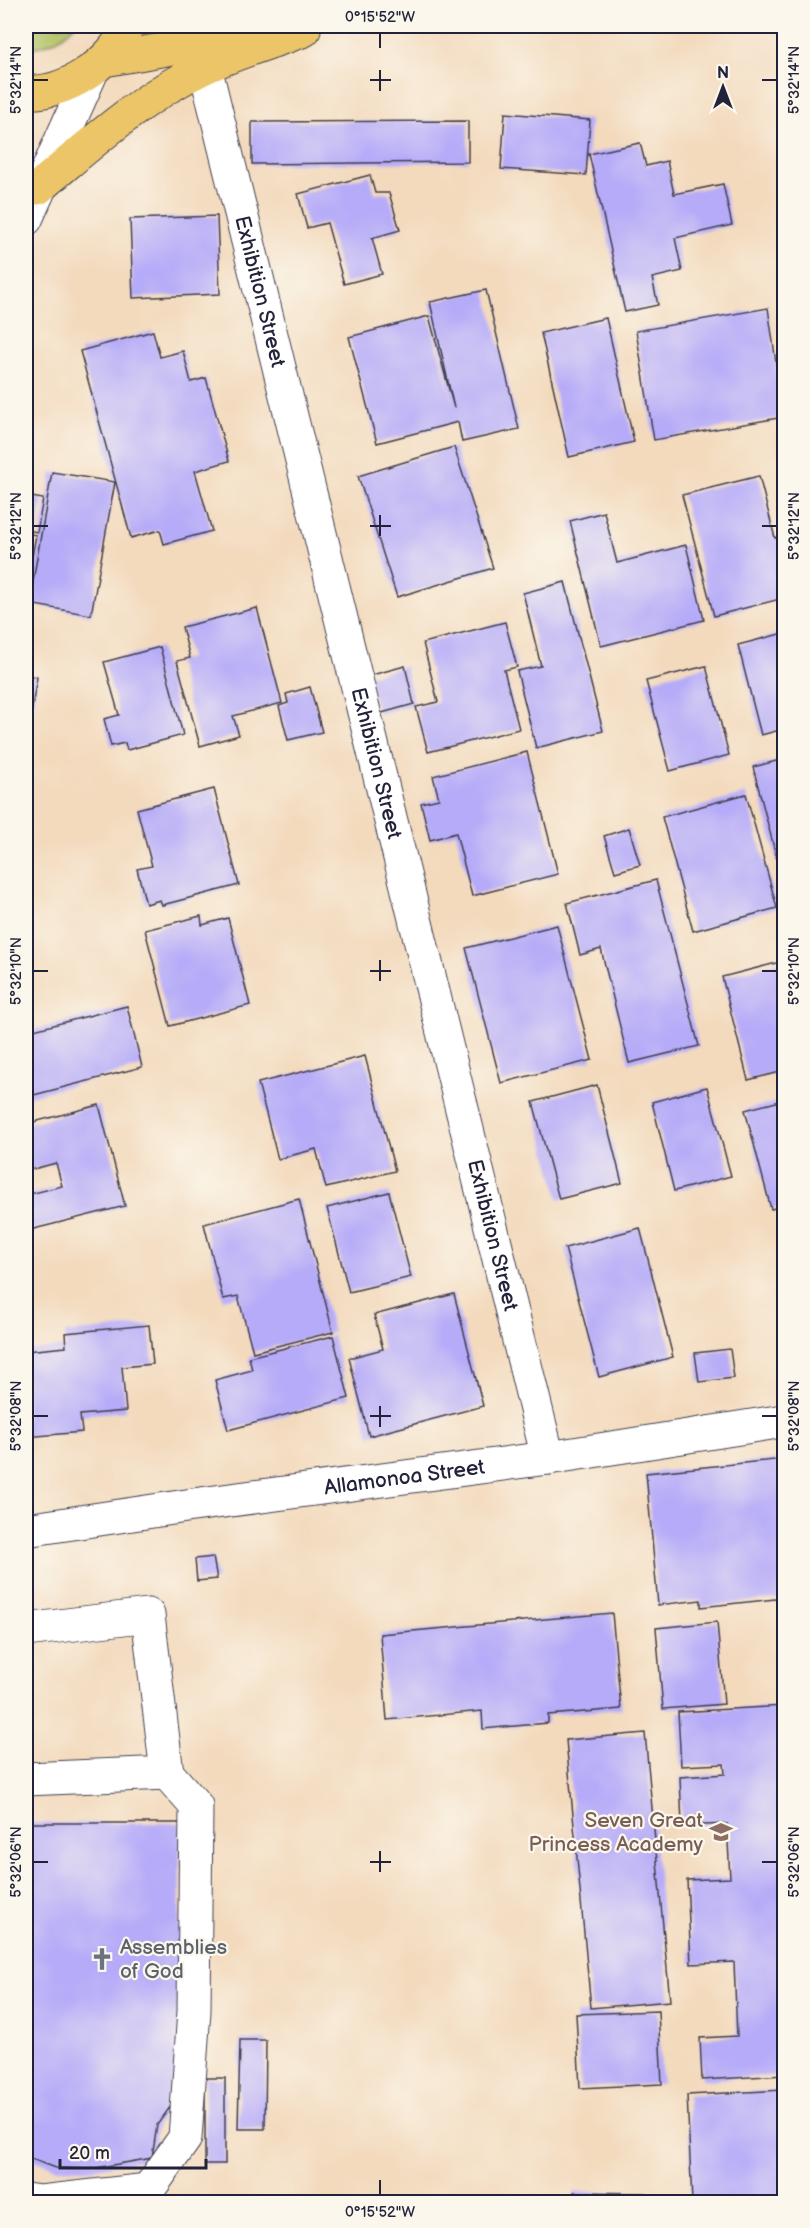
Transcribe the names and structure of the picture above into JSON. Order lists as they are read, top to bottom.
{
  "streets": {
    "street": ["Exhibition Street", "Allamonoa Street"]
  },
  "crossings": [
    ["Exhibition Street", "Allamonoa Street"]
  ],
  "places": {
    "school or university": ["Seven Great Princess Academy"],
    "church": ["Assemblies of God"]
  },
  "scale_bar": "20 m",
  "north": "top",
  "coordinates": [
    "0°15'52\"W",
    "5°32'14\"N",
    "5°32'12\"N",
    "5°32'10\"N",
    "5°32'08\"N",
    "5°32'06\"N"
  ]
}
